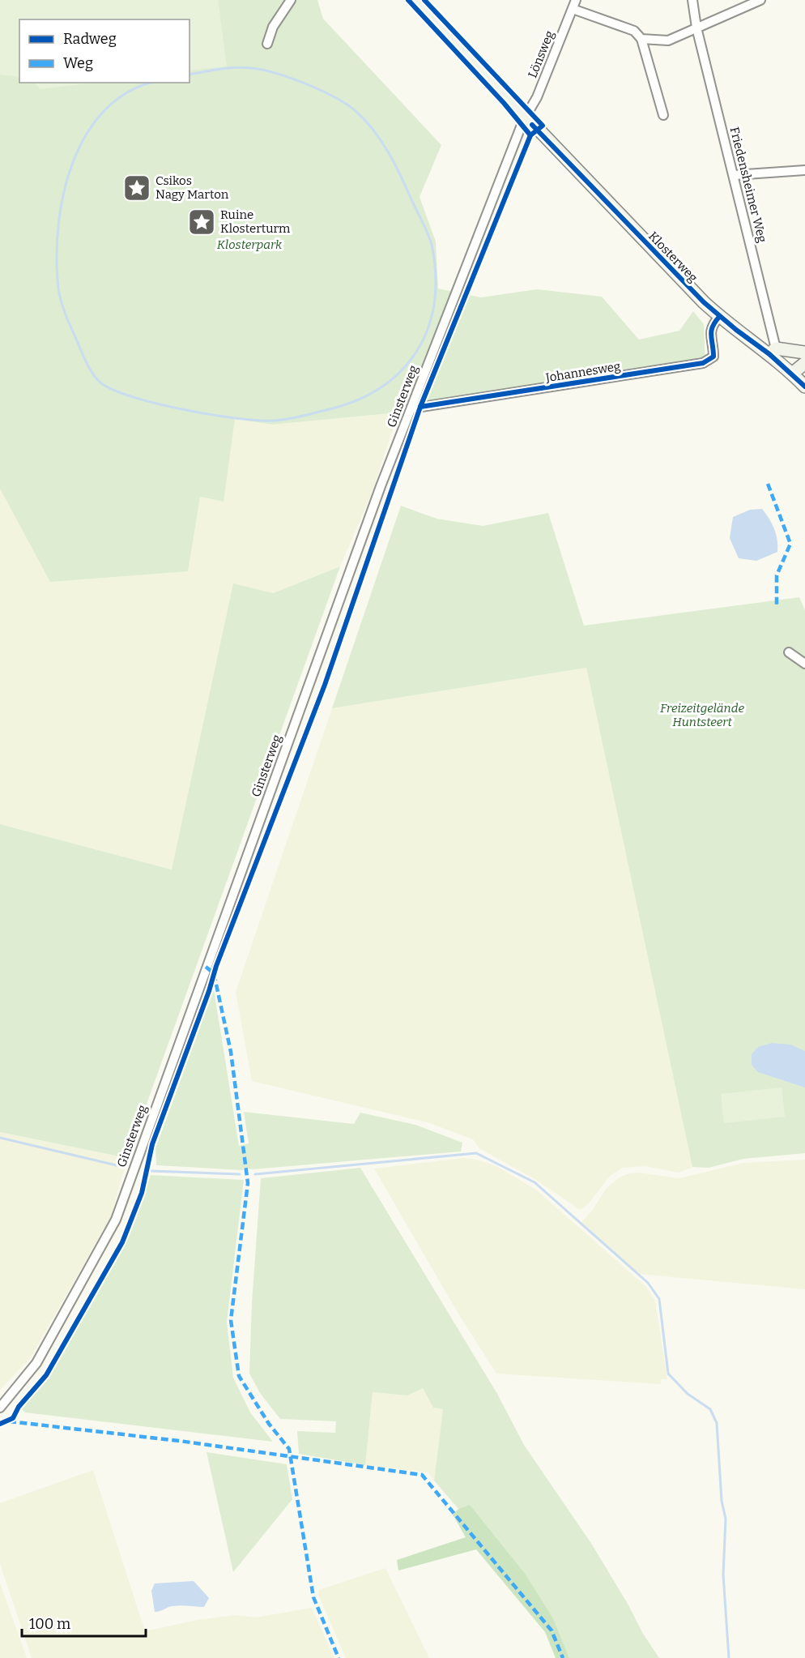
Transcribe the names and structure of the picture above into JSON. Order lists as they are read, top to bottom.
{
  "streets": {
    "street": [
      "Lönsweg",
      "Friedensheimer Weg",
      "Klosterweg",
      "Johannesweg",
      "Ginsterweg"
    ]
  },
  "crossings": [
    ["Lönsweg", "Klosterweg"],
    ["Lönsweg", "Ginsterweg"],
    ["Friedensheimer Weg", "Klosterweg"],
    ["Klosterweg", "Johannesweg"],
    ["Klosterweg", "Ginsterweg"],
    ["Johannesweg", "Ginsterweg"]
  ],
  "parks": ["Klosterpark", "Freizeitgelände Huntsteert"],
  "places": {
    "place": ["Csikos Nagy Marton", "Ruine Klosterturm"]
  },
  "legend": ["Radweg", "Weg"],
  "scale_bar": "100 m"
}
